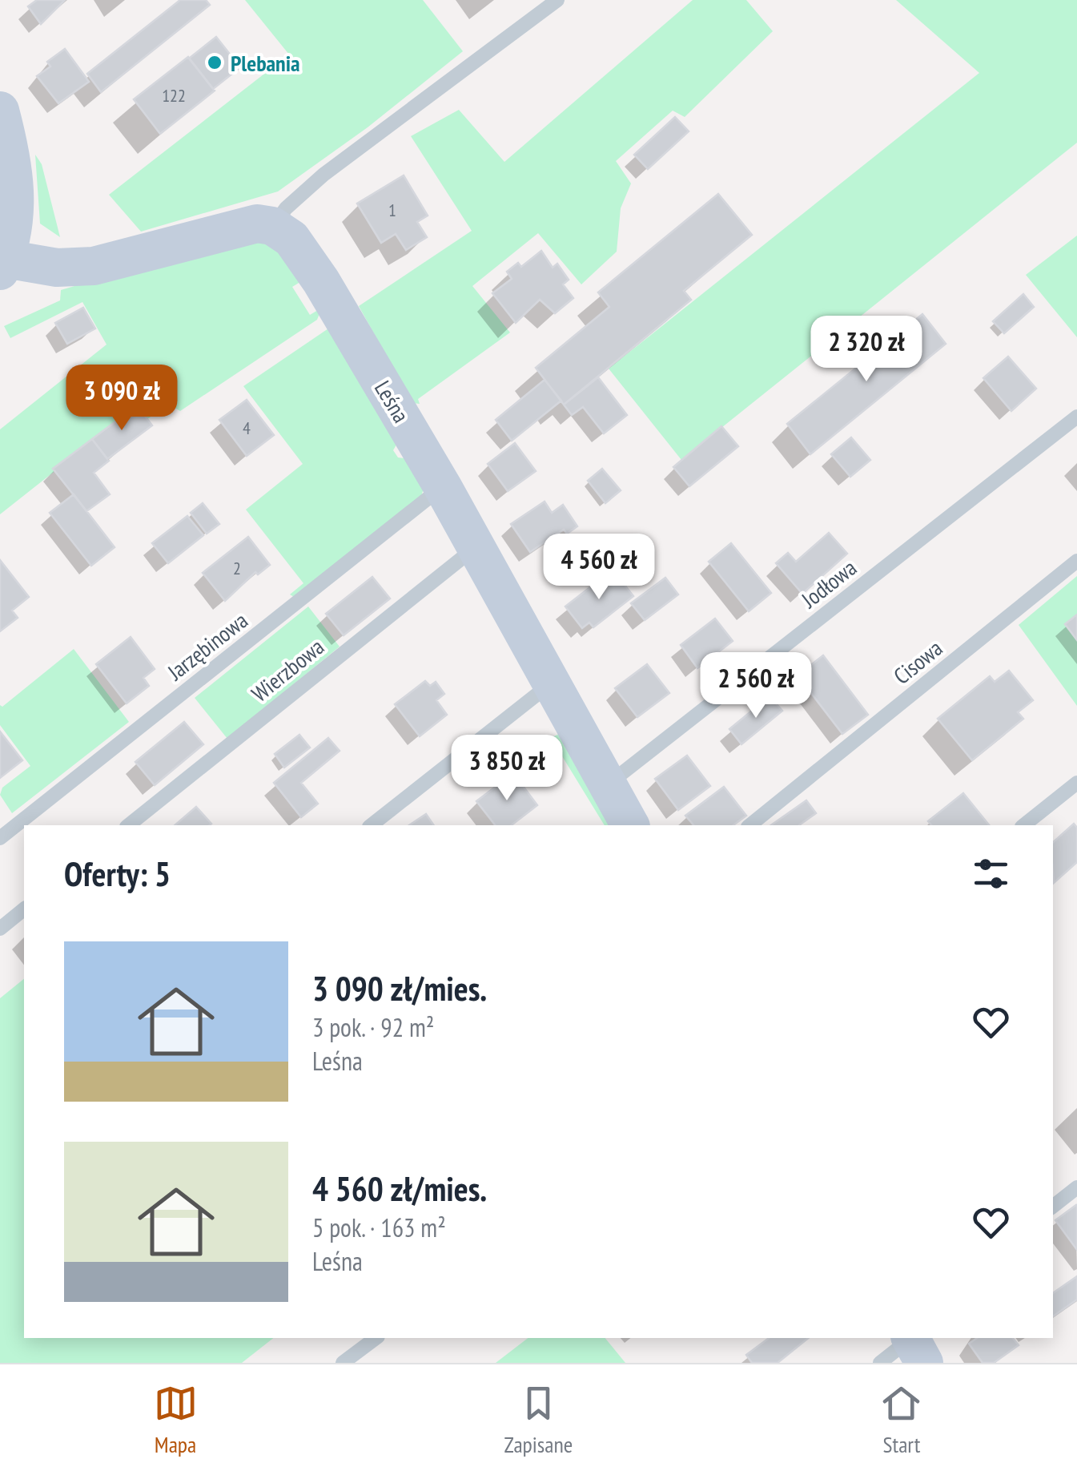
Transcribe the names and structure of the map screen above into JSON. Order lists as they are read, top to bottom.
{
  "streets": {
    "street": ["Leśna"],
    "lane": [
      "Jodłowa",
      "Jarzębinowa",
      "Cisowa",
      "Wierzbowa"
    ]
  },
  "crossings": [
    ["Leśna", "Jodłowa"],
    ["Leśna", "Jarzębinowa"],
    ["Leśna", "Wierzbowa"]
  ],
  "places": ["Plebania"],
  "house_numbers": [
    "122",
    "1",
    "4",
    "2"
  ],
  "page": {
    "price": [
      "2 320 zł",
      "3 090 zł",
      "4 560 zł",
      "2 560 zł",
      "3 850 zł"
    ],
    "heading": "Oferty: 5",
    "list": [
      {
        "name": "3 090 zł/mies.",
        "note": "3 pok. · 92 m² · Leśna"
      },
      {
        "name": "4 560 zł/mies.",
        "note": "5 pok. · 163 m² · Leśna"
      }
    ],
    "tabs": ["Mapa", "Zapisane", "Start"]
  }
}
